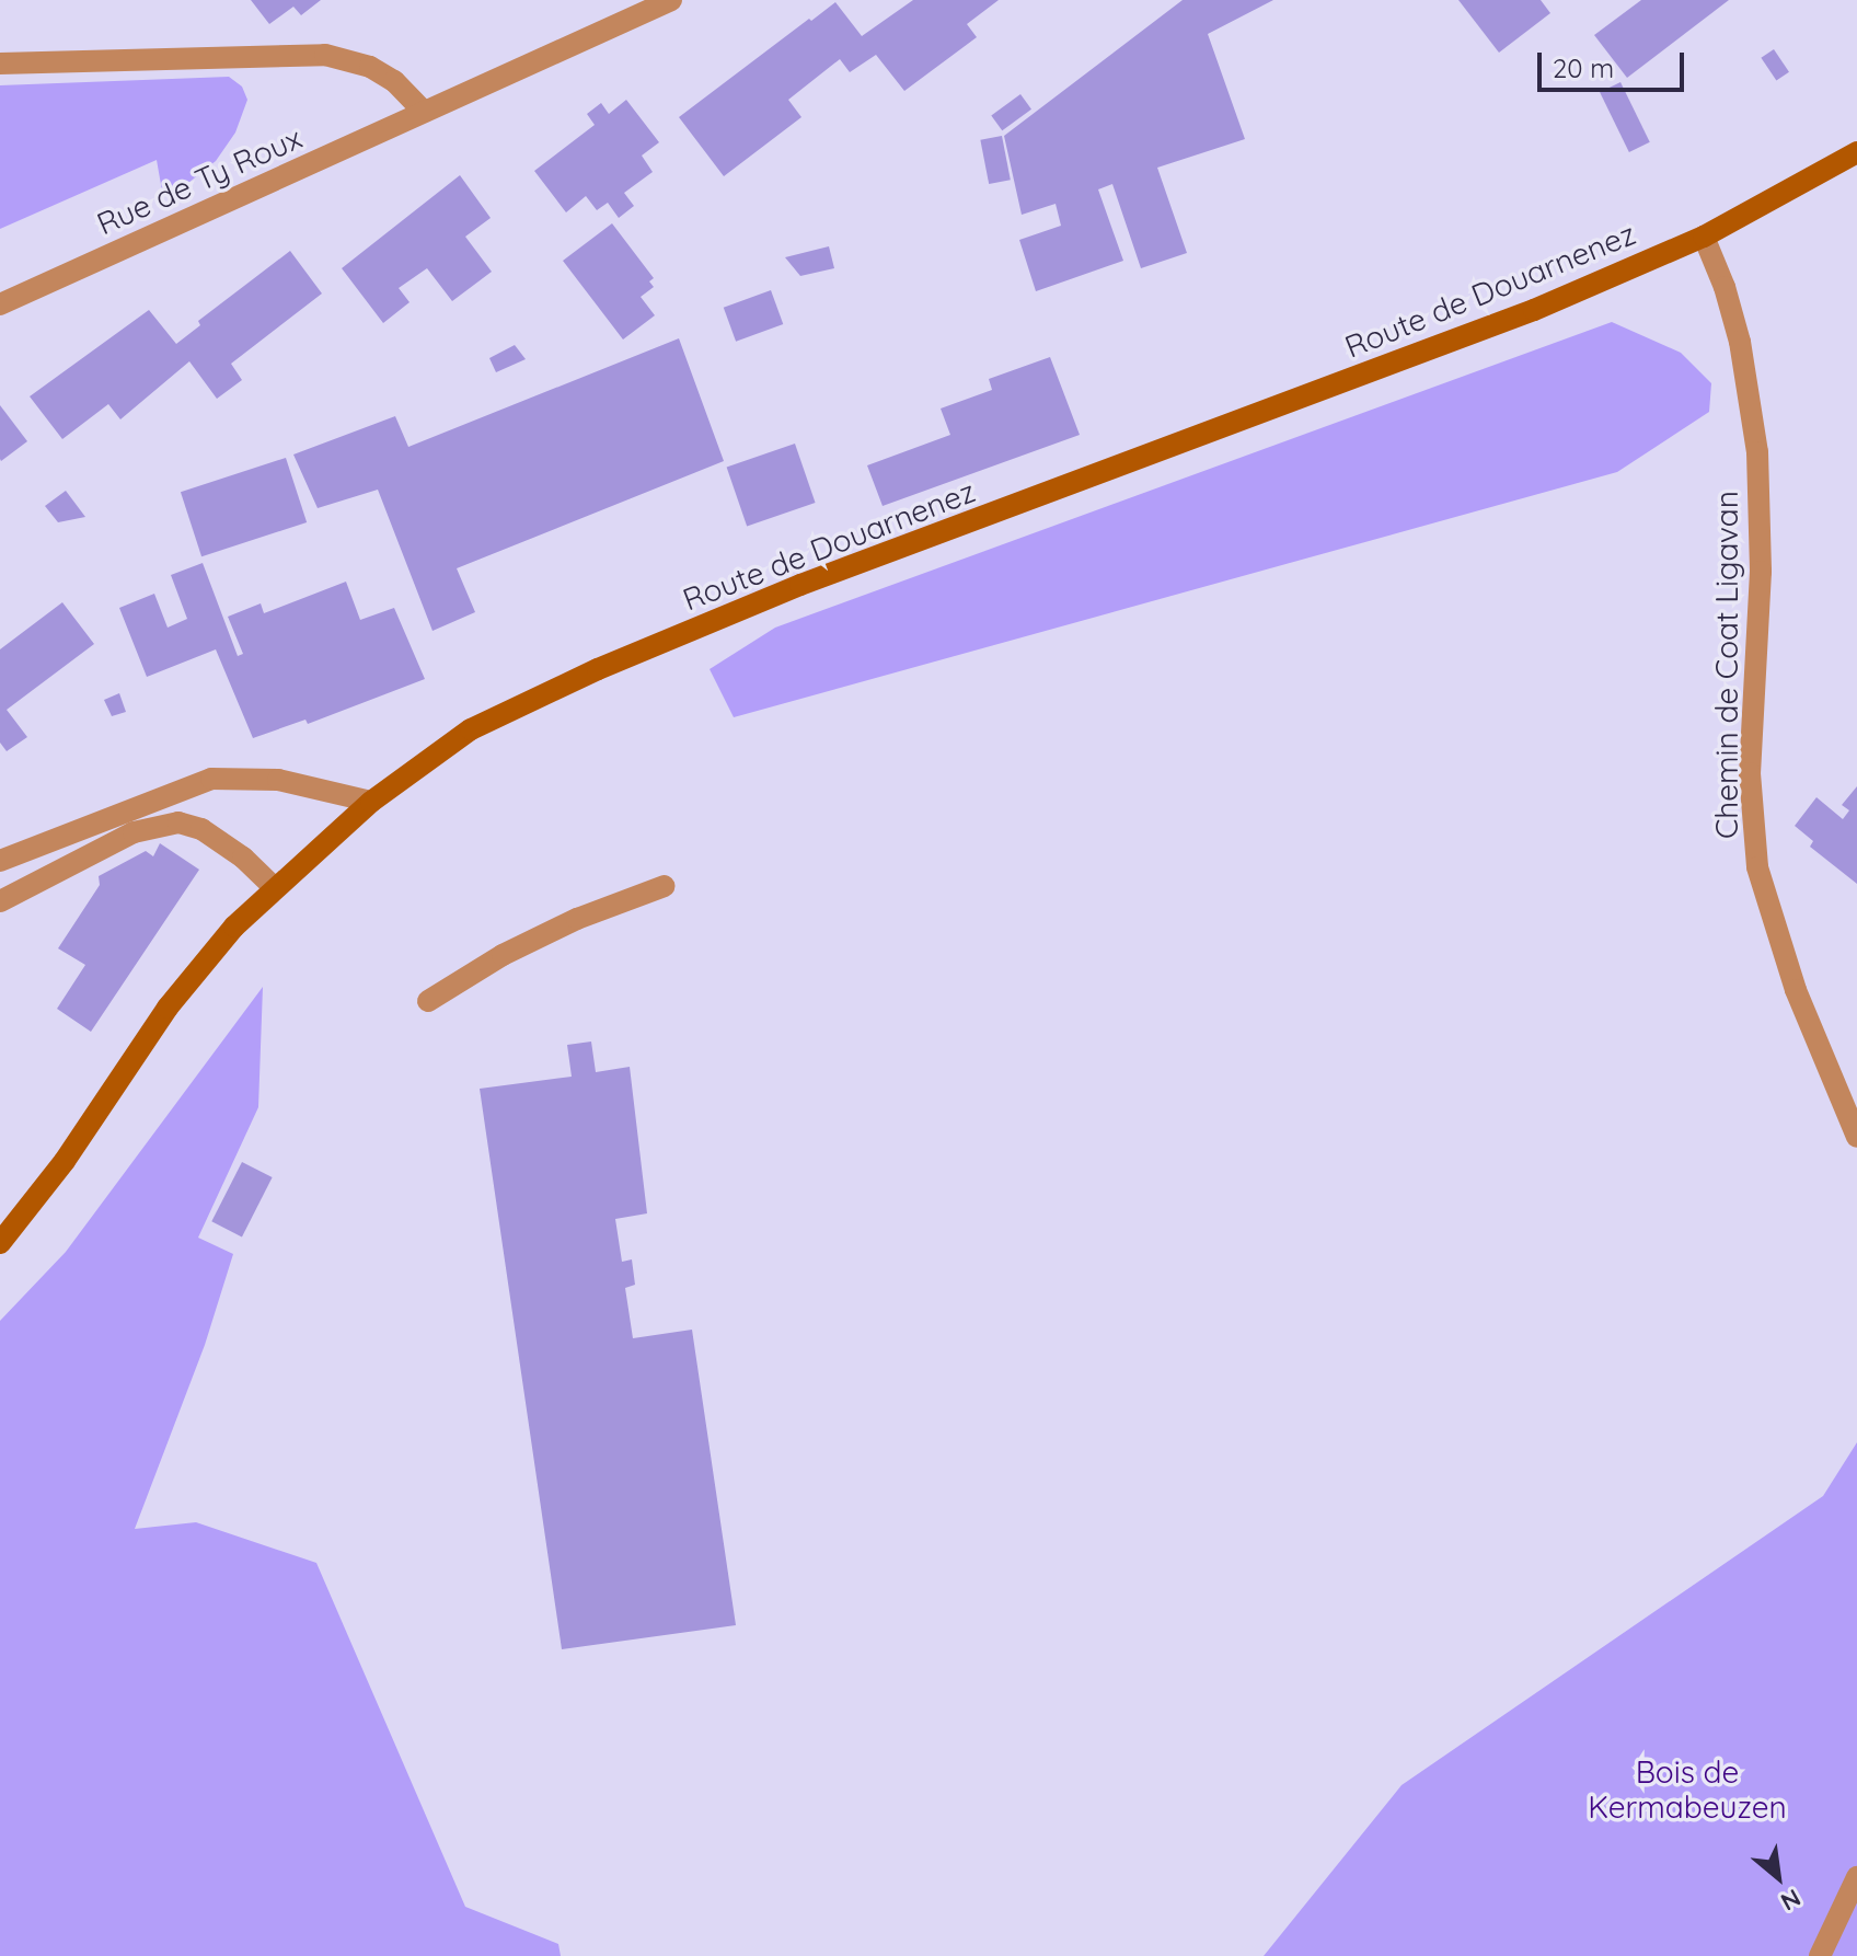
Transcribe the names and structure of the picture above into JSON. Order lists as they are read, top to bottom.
{
  "streets": {
    "main road": ["Route de Douarnenez"],
    "street": ["Rue de Ty Roux", "Chemin de Coat Ligavan"]
  },
  "crossings": [
    ["Route de Douarnenez", "Chemin de Coat Ligavan"]
  ],
  "parks": ["Bois de Kermabeuzen"],
  "scale_bar": "20 m",
  "north": "bottom right"
}
